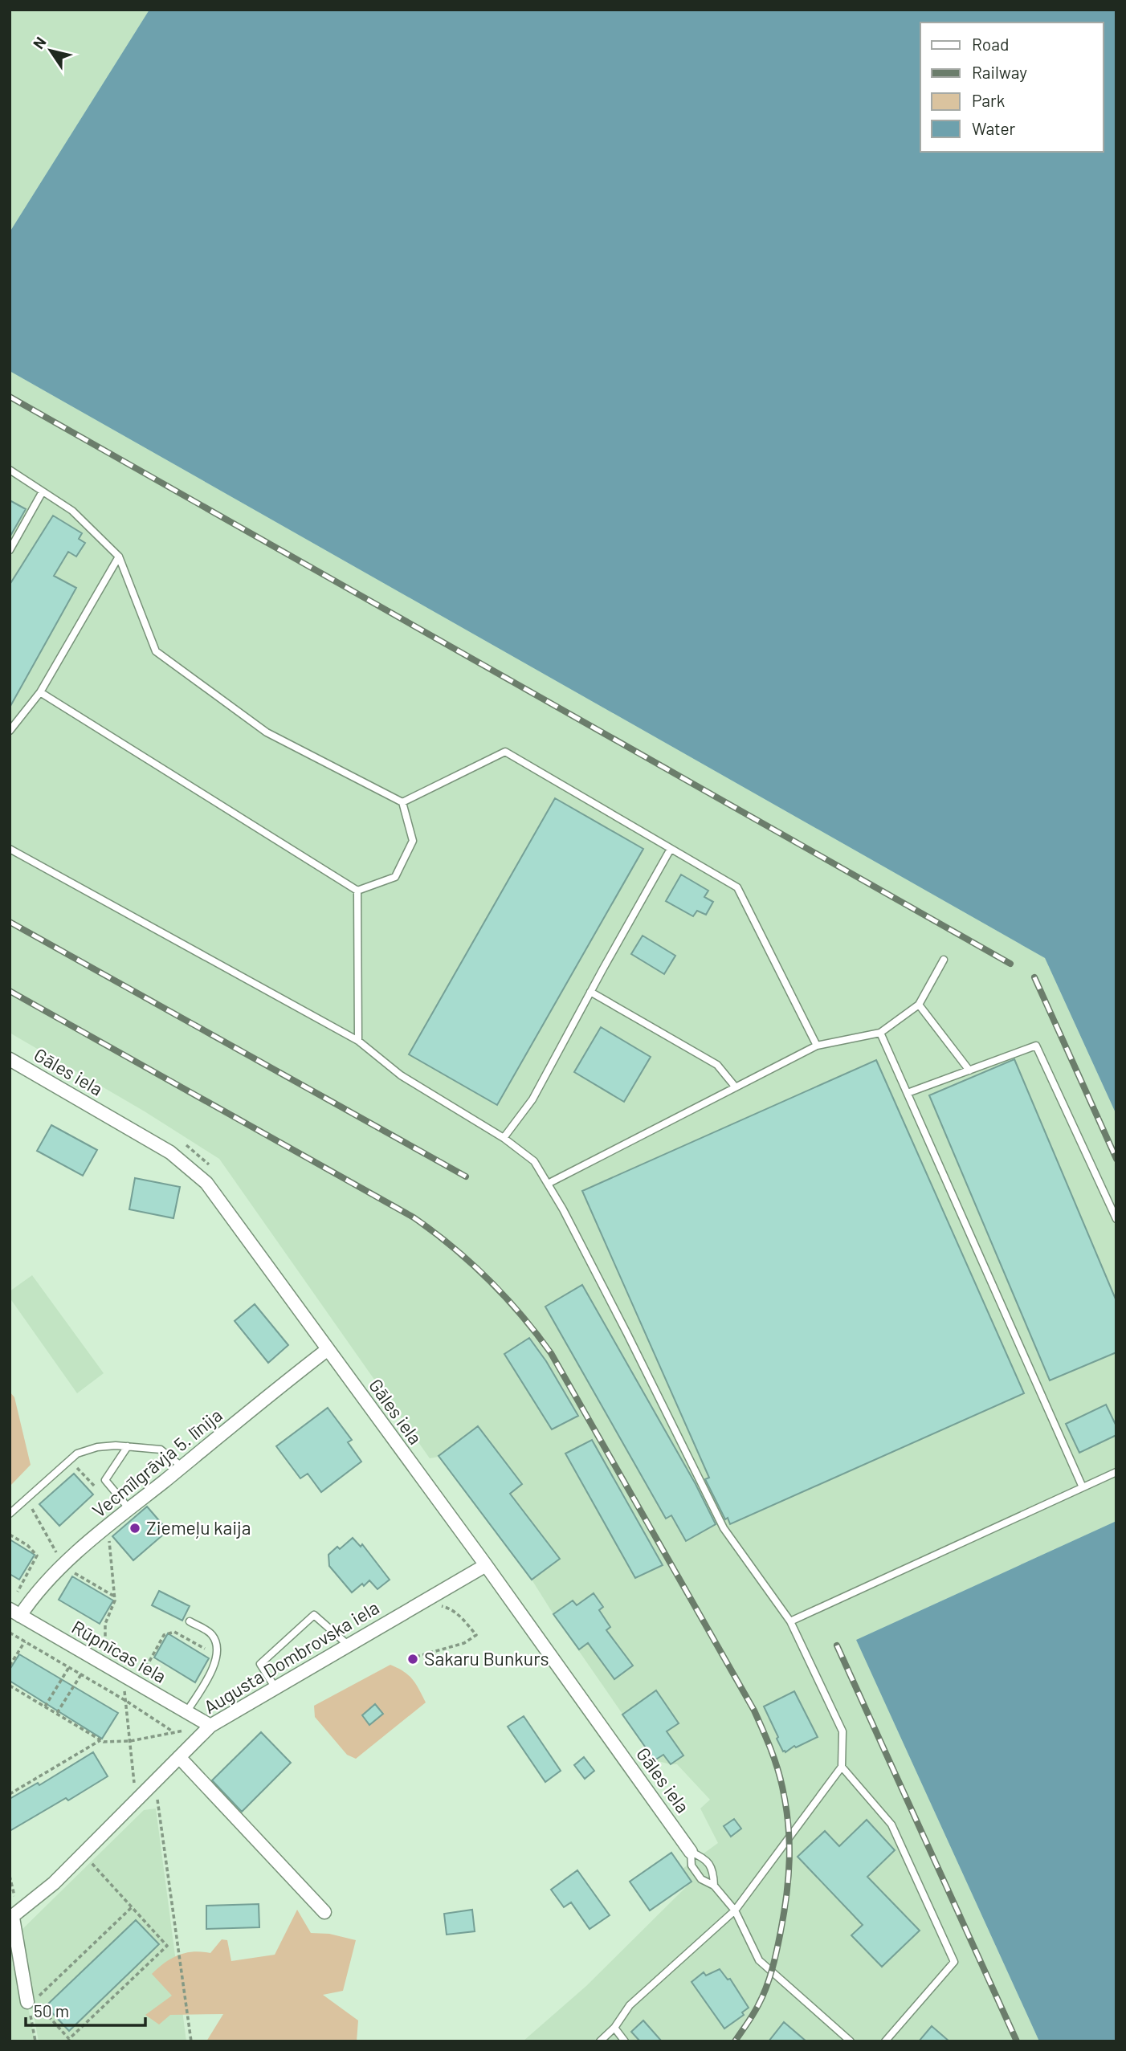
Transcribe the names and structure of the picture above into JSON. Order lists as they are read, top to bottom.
{
  "streets": {
    "street": [
      "Gāles iela",
      "Vecmīlgrāvja 5. līnija",
      "Rūpnīcas iela",
      "Augusta Dombrovska iela"
    ]
  },
  "crossings": [
    ["Gāles iela", "Vecmīlgrāvja 5. līnija"],
    ["Gāles iela", "Augusta Dombrovska iela"],
    ["Vecmīlgrāvja 5. līnija", "Rūpnīcas iela"],
    ["Rūpnīcas iela", "Augusta Dombrovska iela"]
  ],
  "places": ["Ziemeļu kaija", "Sakaru Bunkurs"],
  "legend": [
    "Road",
    "Railway",
    "Park",
    "Water"
  ],
  "scale_bar": "50 m",
  "north": "top left"
}
